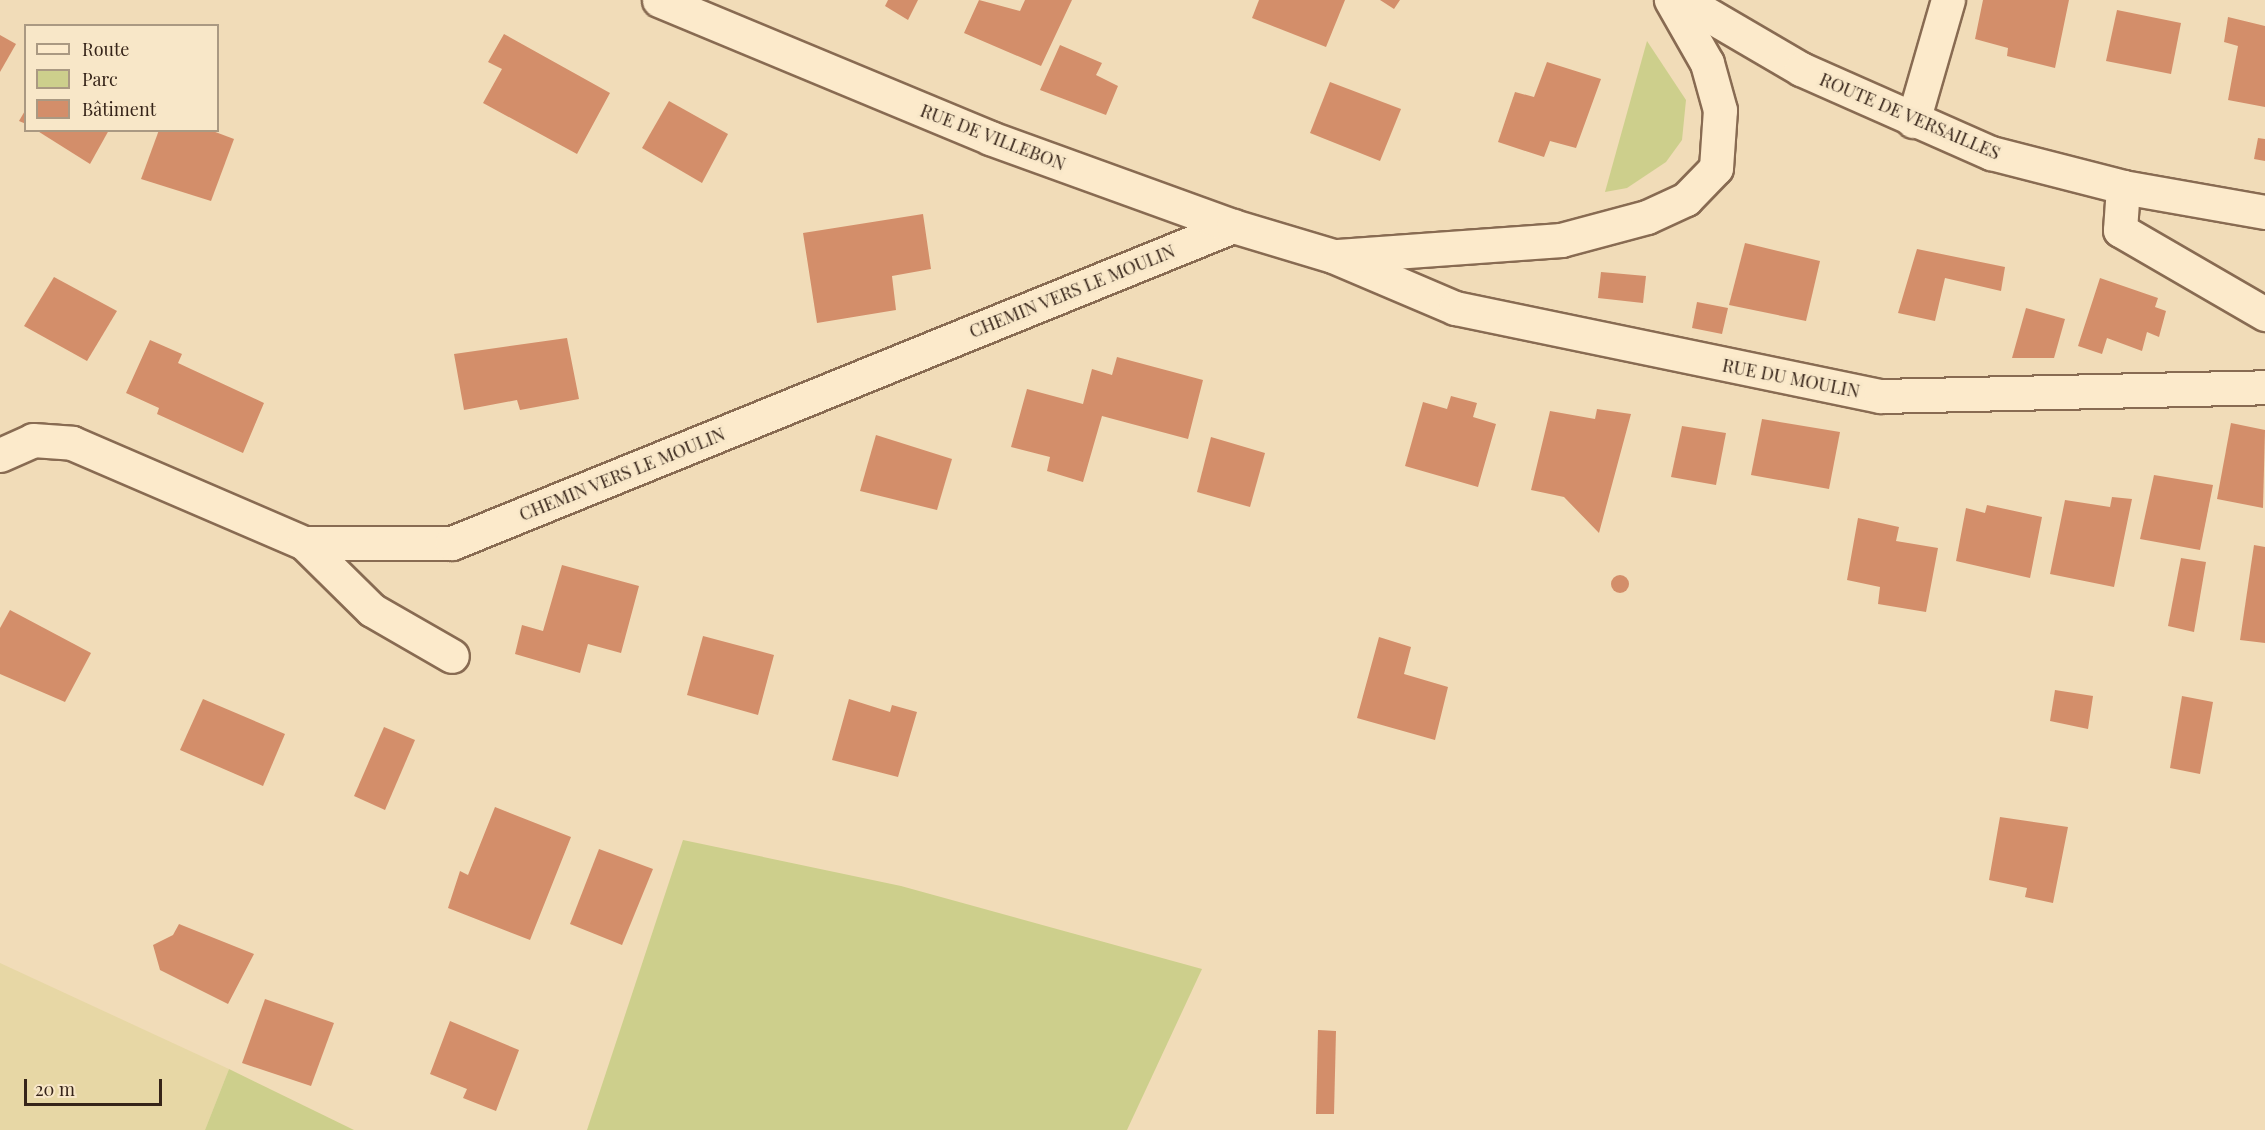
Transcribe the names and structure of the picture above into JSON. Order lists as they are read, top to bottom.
{
  "streets": {
    "main road": [
      "ROUTE DE VERSAILLES",
      "RUE DE VILLEBON",
      "CHEMIN VERS LE MOULIN",
      "RUE DU MOULIN"
    ]
  },
  "crossings": [
    ["RUE DE VILLEBON", "CHEMIN VERS LE MOULIN"],
    ["RUE DE VILLEBON", "RUE DU MOULIN"]
  ],
  "legend": ["Route", "Parc", "Bâtiment"],
  "scale_bar": "20 m"
}
